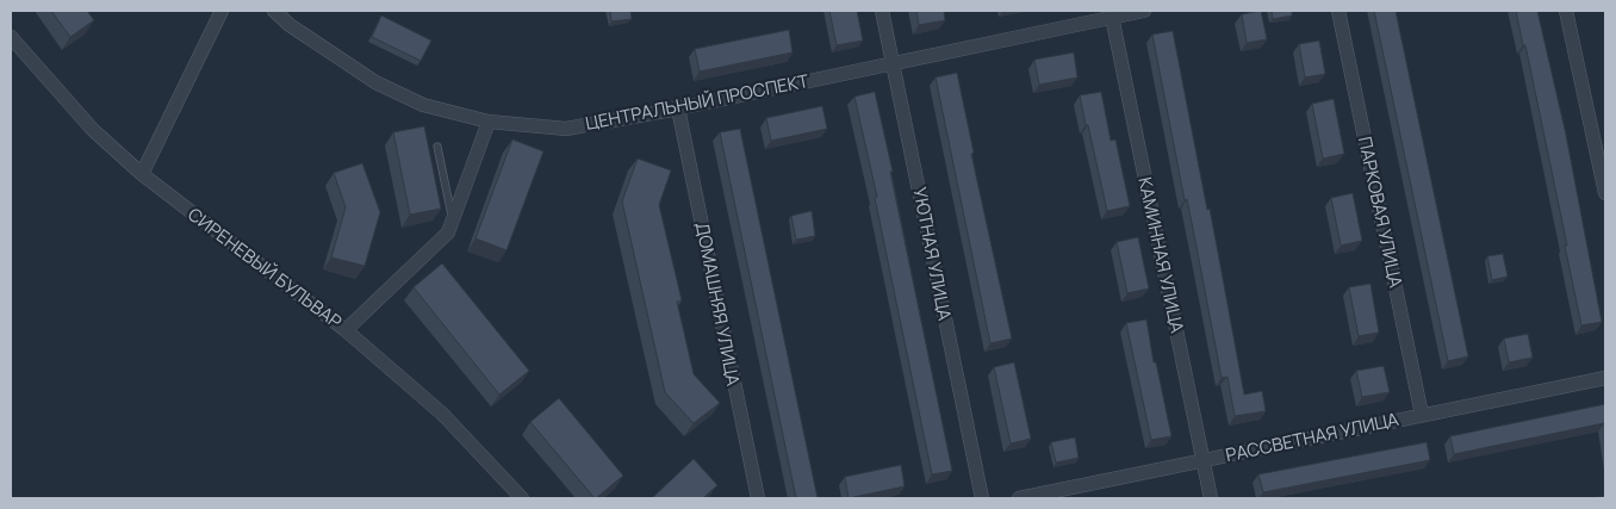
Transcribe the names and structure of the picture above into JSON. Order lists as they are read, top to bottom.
{
  "streets": {
    "street": [
      "ЦЕНТРАЛЬНЫЙ ПРОСПЕКТ",
      "ПАРКОВАЯ УЛИЦА",
      "УЮТНАЯ УЛИЦА",
      "КАМИННАЯ УЛИЦА",
      "СИРЕНЕВЫЙ БУЛЬВАР",
      "ДОМАШНЯЯ УЛИЦА",
      "РАССВЕТНАЯ УЛИЦА"
    ]
  },
  "crossings": [
    ["ЦЕНТРАЛЬНЫЙ ПРОСПЕКТ", "УЮТНАЯ УЛИЦА"],
    ["ЦЕНТРАЛЬНЫЙ ПРОСПЕКТ", "КАМИННАЯ УЛИЦА"],
    ["ЦЕНТРАЛЬНЫЙ ПРОСПЕКТ", "ДОМАШНЯЯ УЛИЦА"],
    ["ПАРКОВАЯ УЛИЦА", "РАССВЕТНАЯ УЛИЦА"],
    ["КАМИННАЯ УЛИЦА", "РАССВЕТНАЯ УЛИЦА"]
  ]
}
